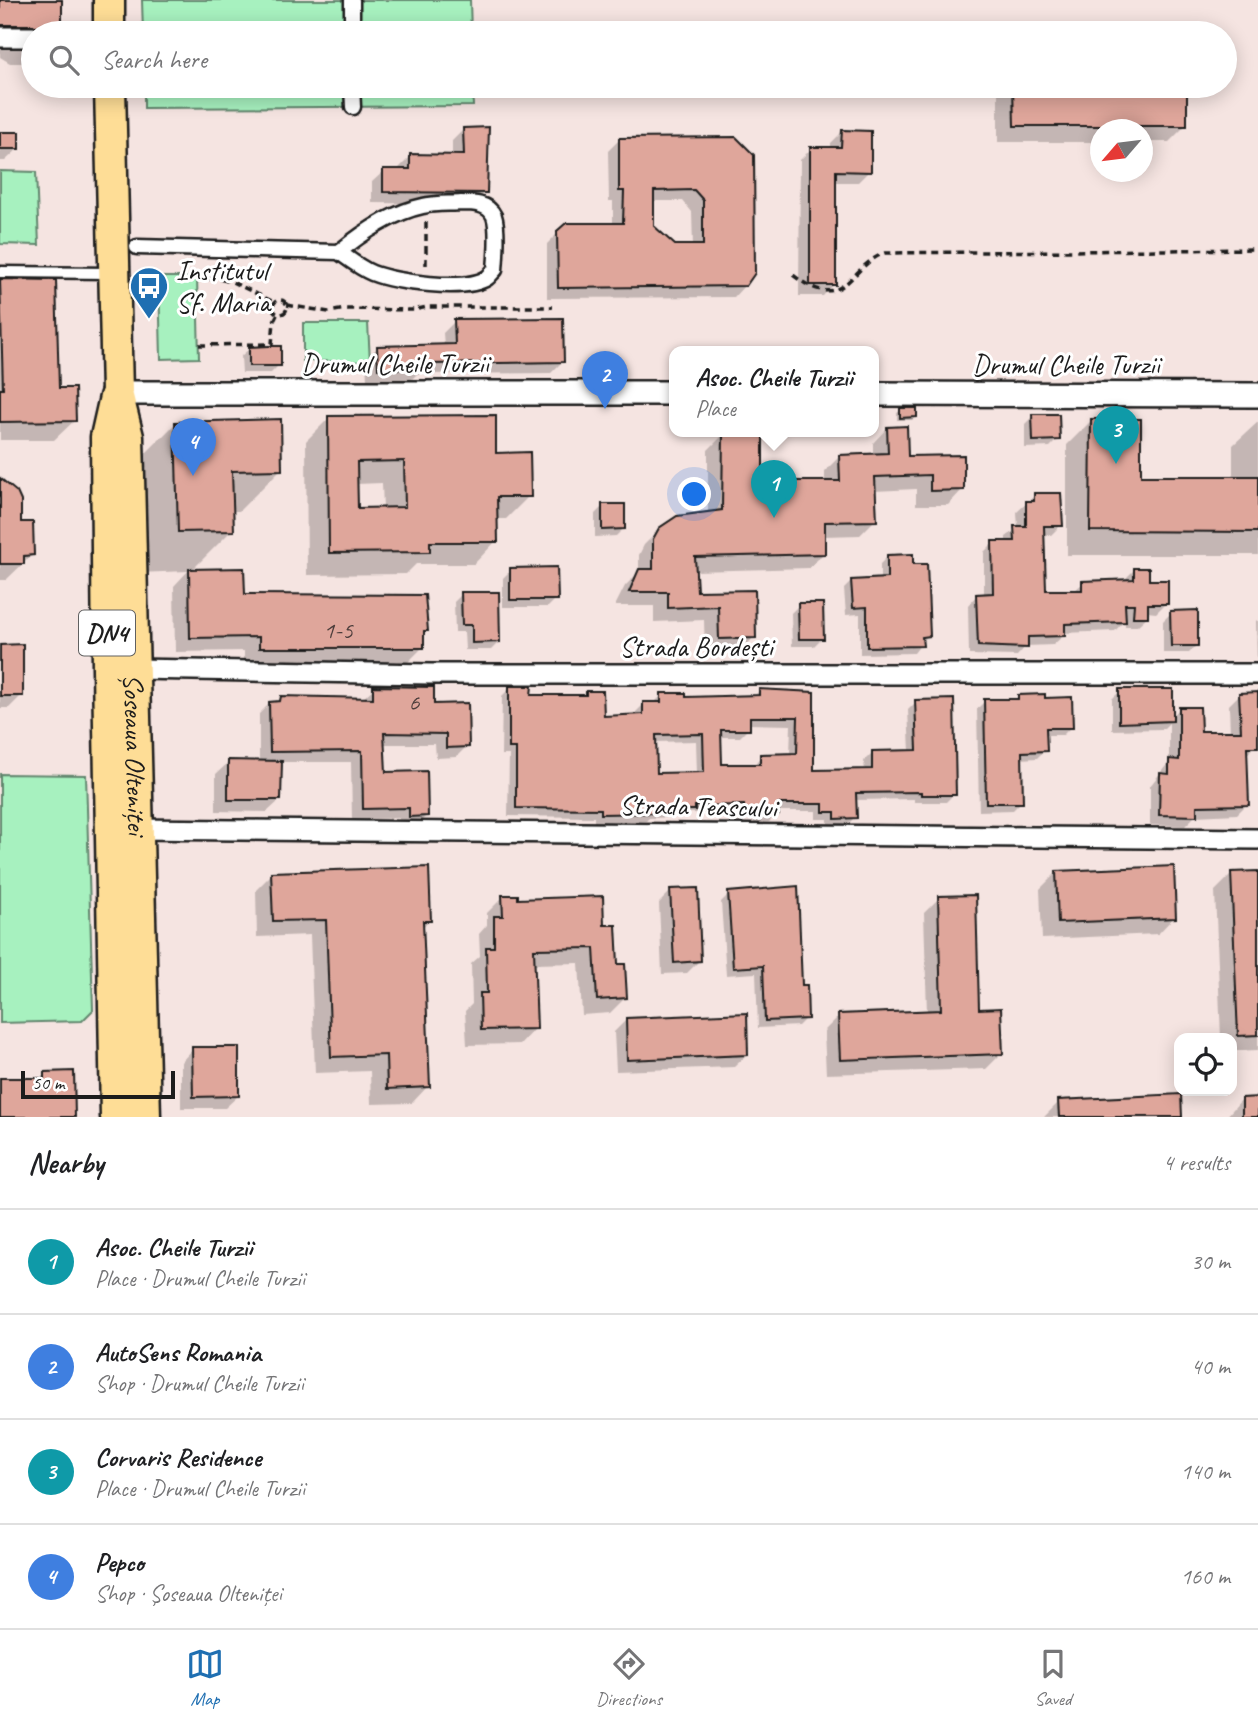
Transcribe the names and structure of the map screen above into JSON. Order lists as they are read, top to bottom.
{
  "streets": {
    "main road": ["DN4", "Șoseaua Olteniței"],
    "street": ["Drumul Cheile Turzii", "Strada Bordești", "Strada Teascului"]
  },
  "crossings": [
    ["Drumul Cheile Turzii", "Șoseaua Olteniței"],
    ["Strada Bordești", "Șoseaua Olteniței"],
    ["Șoseaua Olteniței", "Strada Teascului"]
  ],
  "places": {
    "bus stop": ["Institutul Sf. Maria"]
  },
  "house_numbers": ["1-5", "6"],
  "scale_bar": "50 m",
  "north": "bottom left",
  "page": {
    "search": "Search here",
    "popup": ["Asoc. Cheile Turzii", "Place"],
    "pins": [
      "2",
      "3",
      "4",
      "1"
    ],
    "scale": "50 m",
    "heading": ["Nearby", "4 results"],
    "list": [
      {
        "mark": "1",
        "name": "Asoc. Cheile Turzii",
        "note": "Place · Drumul Cheile Turzii",
        "value": "30 m"
      },
      {
        "mark": "2",
        "name": "AutoSens Romania",
        "note": "Shop · Drumul Cheile Turzii",
        "value": "40 m"
      },
      {
        "mark": "3",
        "name": "Corvaris Residence",
        "note": "Place · Drumul Cheile Turzii",
        "value": "140 m"
      },
      {
        "mark": "4",
        "name": "Pepco",
        "note": "Shop · Șoseaua Olteniței",
        "value": "160 m"
      }
    ],
    "nav": ["Map", "Directions", "Saved"]
  }
}
